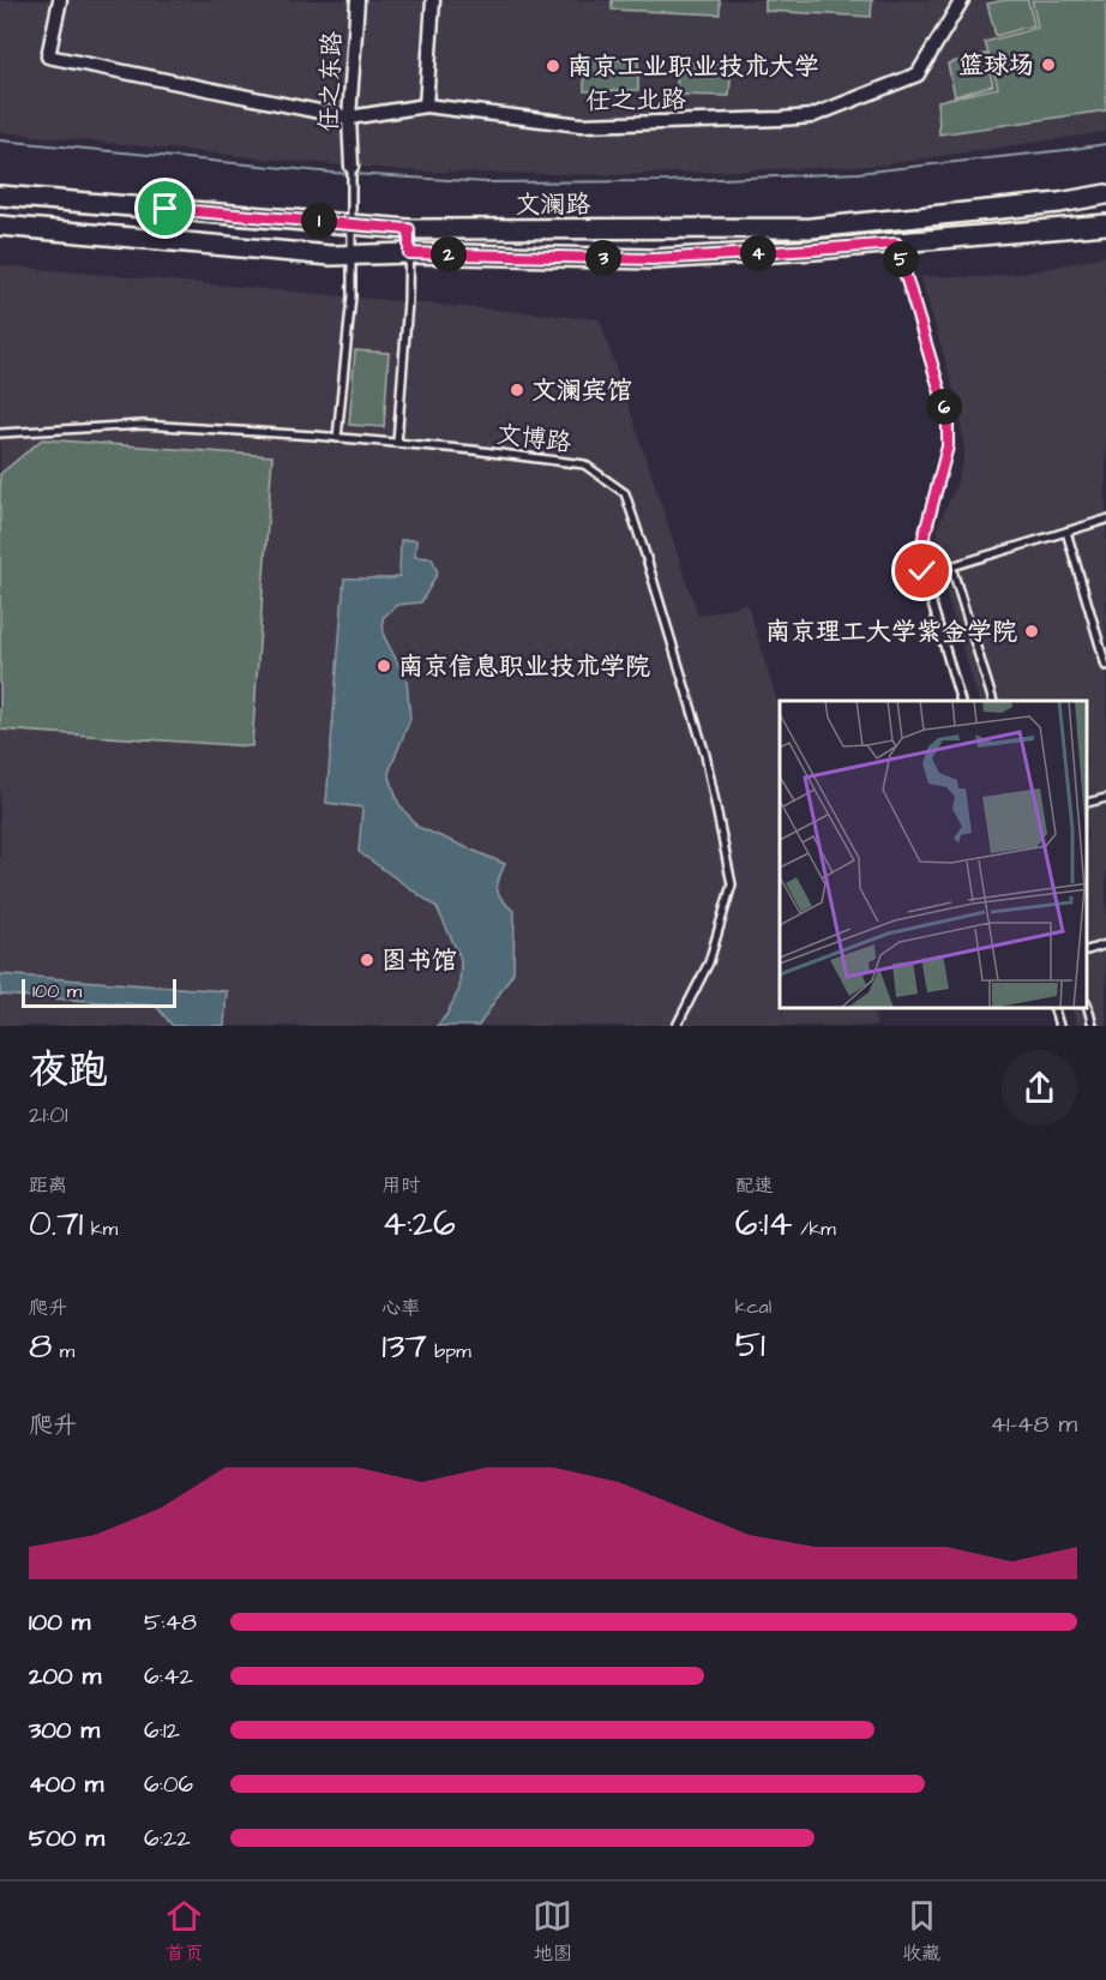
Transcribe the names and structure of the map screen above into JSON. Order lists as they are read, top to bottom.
{
  "streets": {
    "main road": ["文澜路"],
    "street": ["任之东路", "任之北路"],
    "lane": ["文博路"]
  },
  "crossings": [
    ["任之东路", "任之北路"]
  ],
  "places": [
    "篮球场",
    "南京工业职业技术大学",
    "文澜宾馆",
    "南京理工大学紫金学院",
    "南京信息职业技术学院",
    "图书馆"
  ],
  "scale_bar": "100 m",
  "page": {
    "pins": [
      "1",
      "4",
      "2",
      "3",
      "5",
      "6"
    ],
    "scale": "100 m",
    "heading": ["夜跑", "21:01"],
    "stats": [
      ["距离", "0.71 km"],
      ["用时", "4:26"],
      ["配速", "6:14 /km"],
      ["爬升", "8 m"],
      ["心率", "137 bpm"],
      ["kcal", "51"]
    ],
    "chart": ["爬升", "41–48 m"],
    "list": [
      {
        "name": "100 m",
        "note": "5:48"
      },
      {
        "name": "200 m",
        "note": "6:42"
      },
      {
        "name": "300 m",
        "note": "6:12"
      },
      {
        "name": "400 m",
        "note": "6:06"
      },
      {
        "name": "500 m",
        "note": "6:22"
      }
    ],
    "tabs": ["首页", "地图", "收藏"]
  }
}
